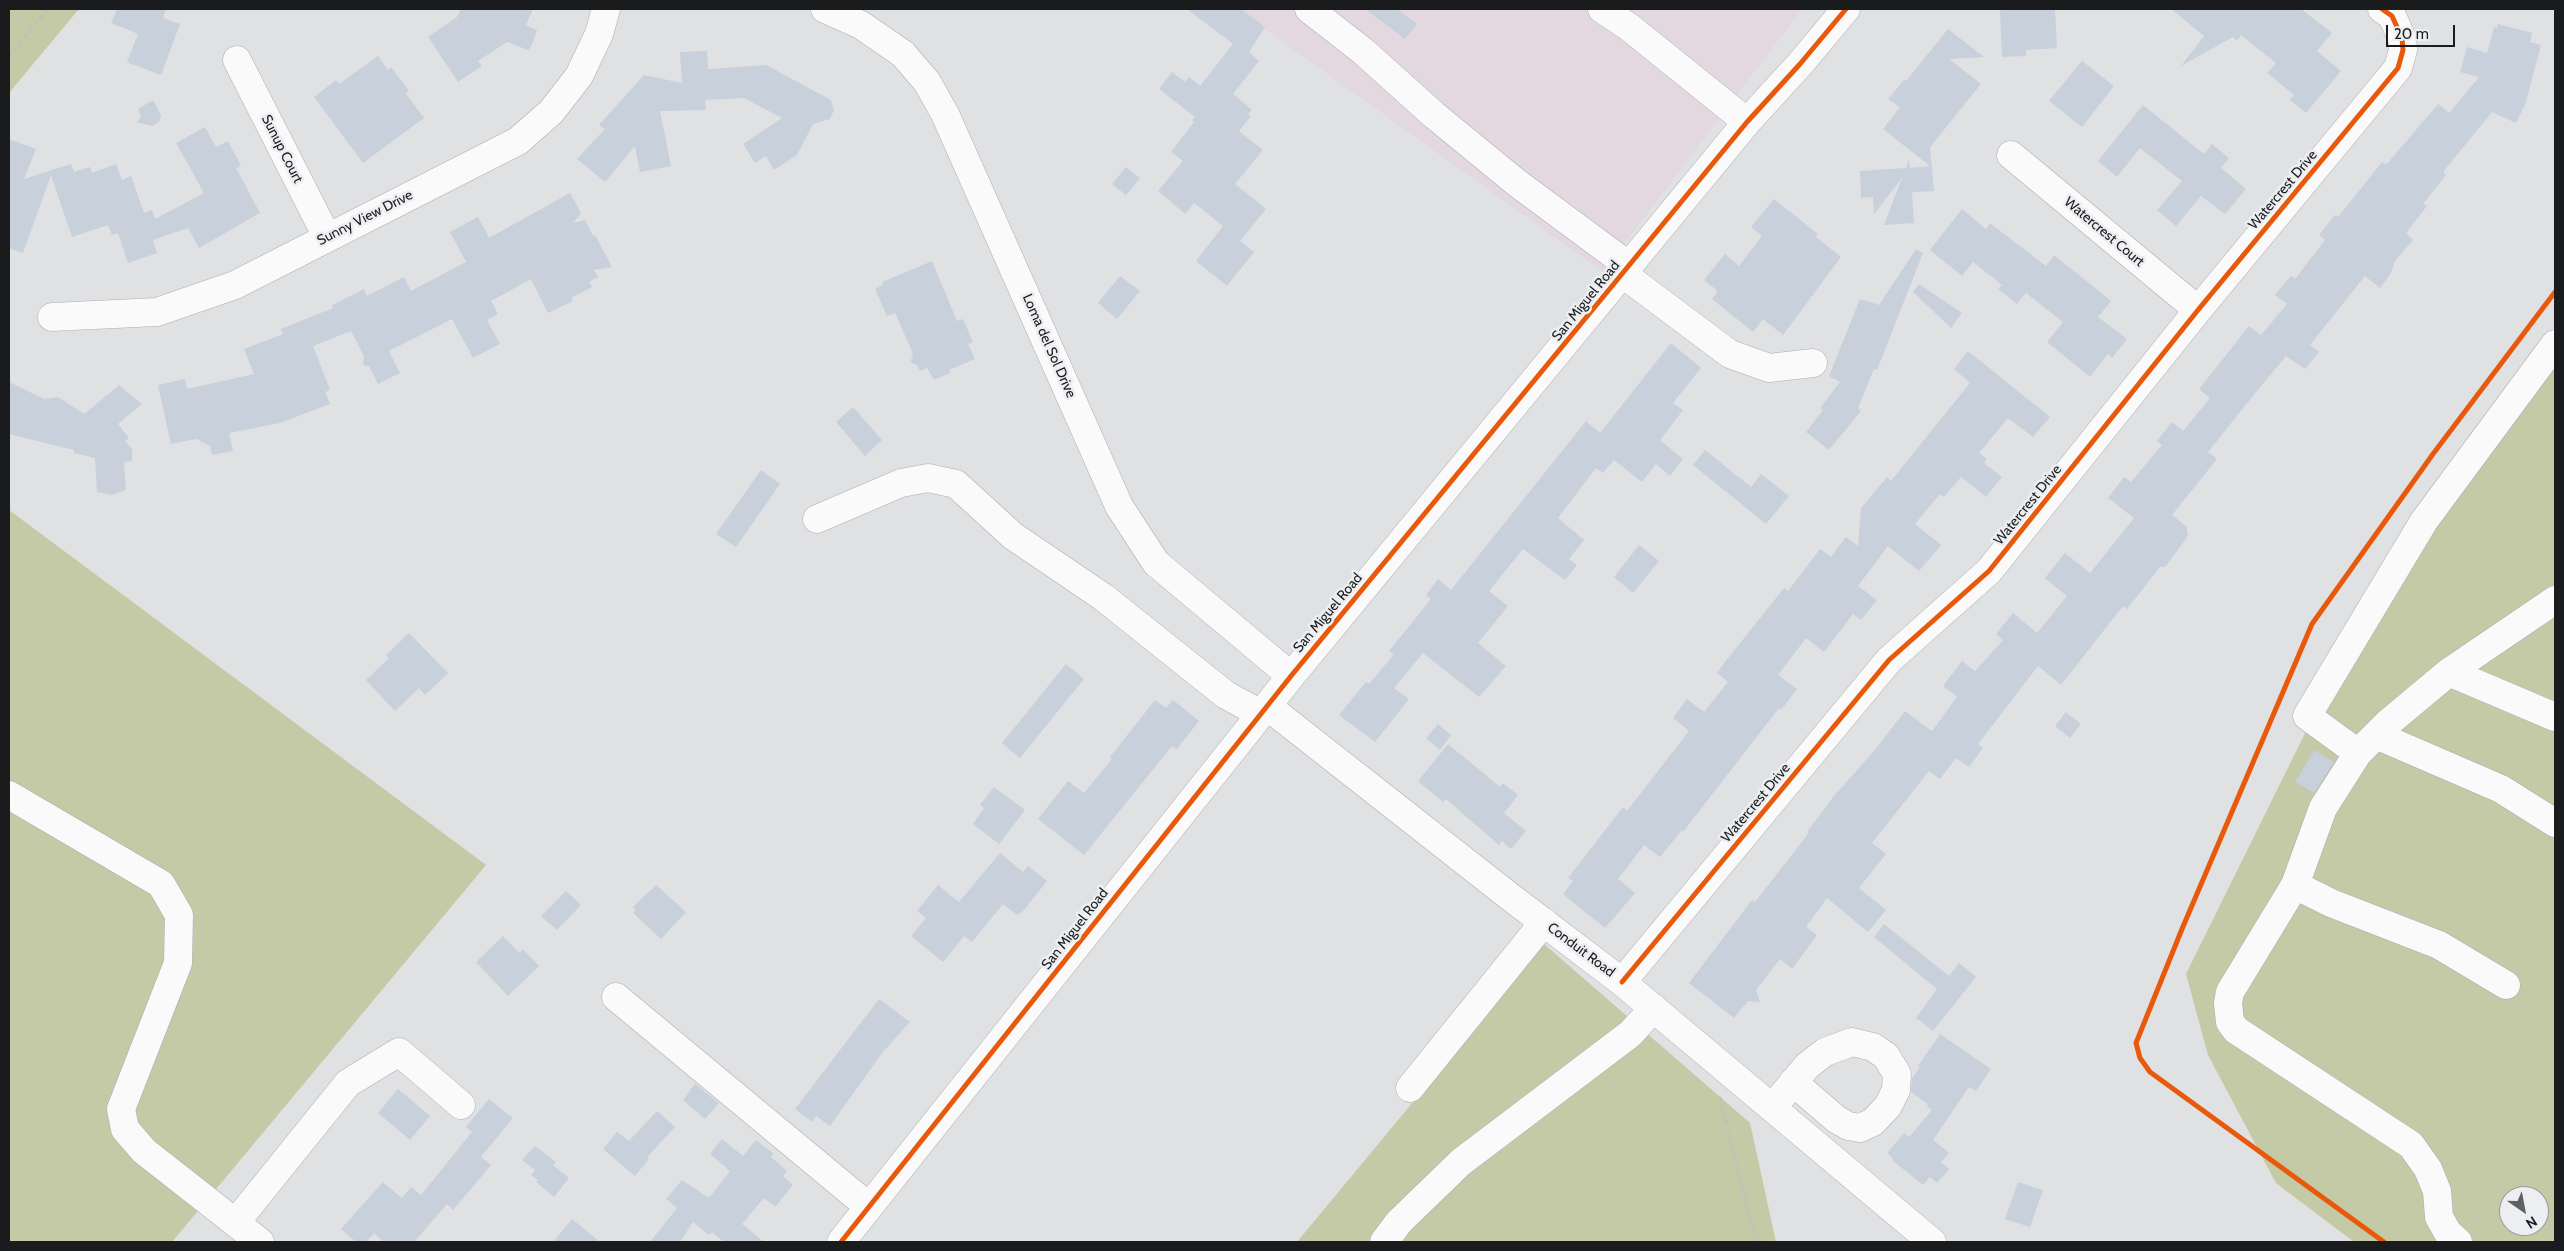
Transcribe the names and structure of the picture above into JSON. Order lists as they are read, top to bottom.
{
  "streets": {
    "street": [
      "Sunup Court",
      "Watercrest Drive",
      "Sunny View Drive",
      "Watercrest Court",
      "San Miguel Road",
      "Loma del Sol Drive",
      "Conduit Road"
    ]
  },
  "crossings": [
    ["Sunup Court", "Sunny View Drive"],
    ["Watercrest Drive", "Watercrest Court"],
    ["Watercrest Drive", "Conduit Road"],
    ["San Miguel Road", "Loma del Sol Drive"],
    ["San Miguel Road", "Conduit Road"]
  ],
  "scale_bar": "20 m",
  "north": "bottom right"
}
